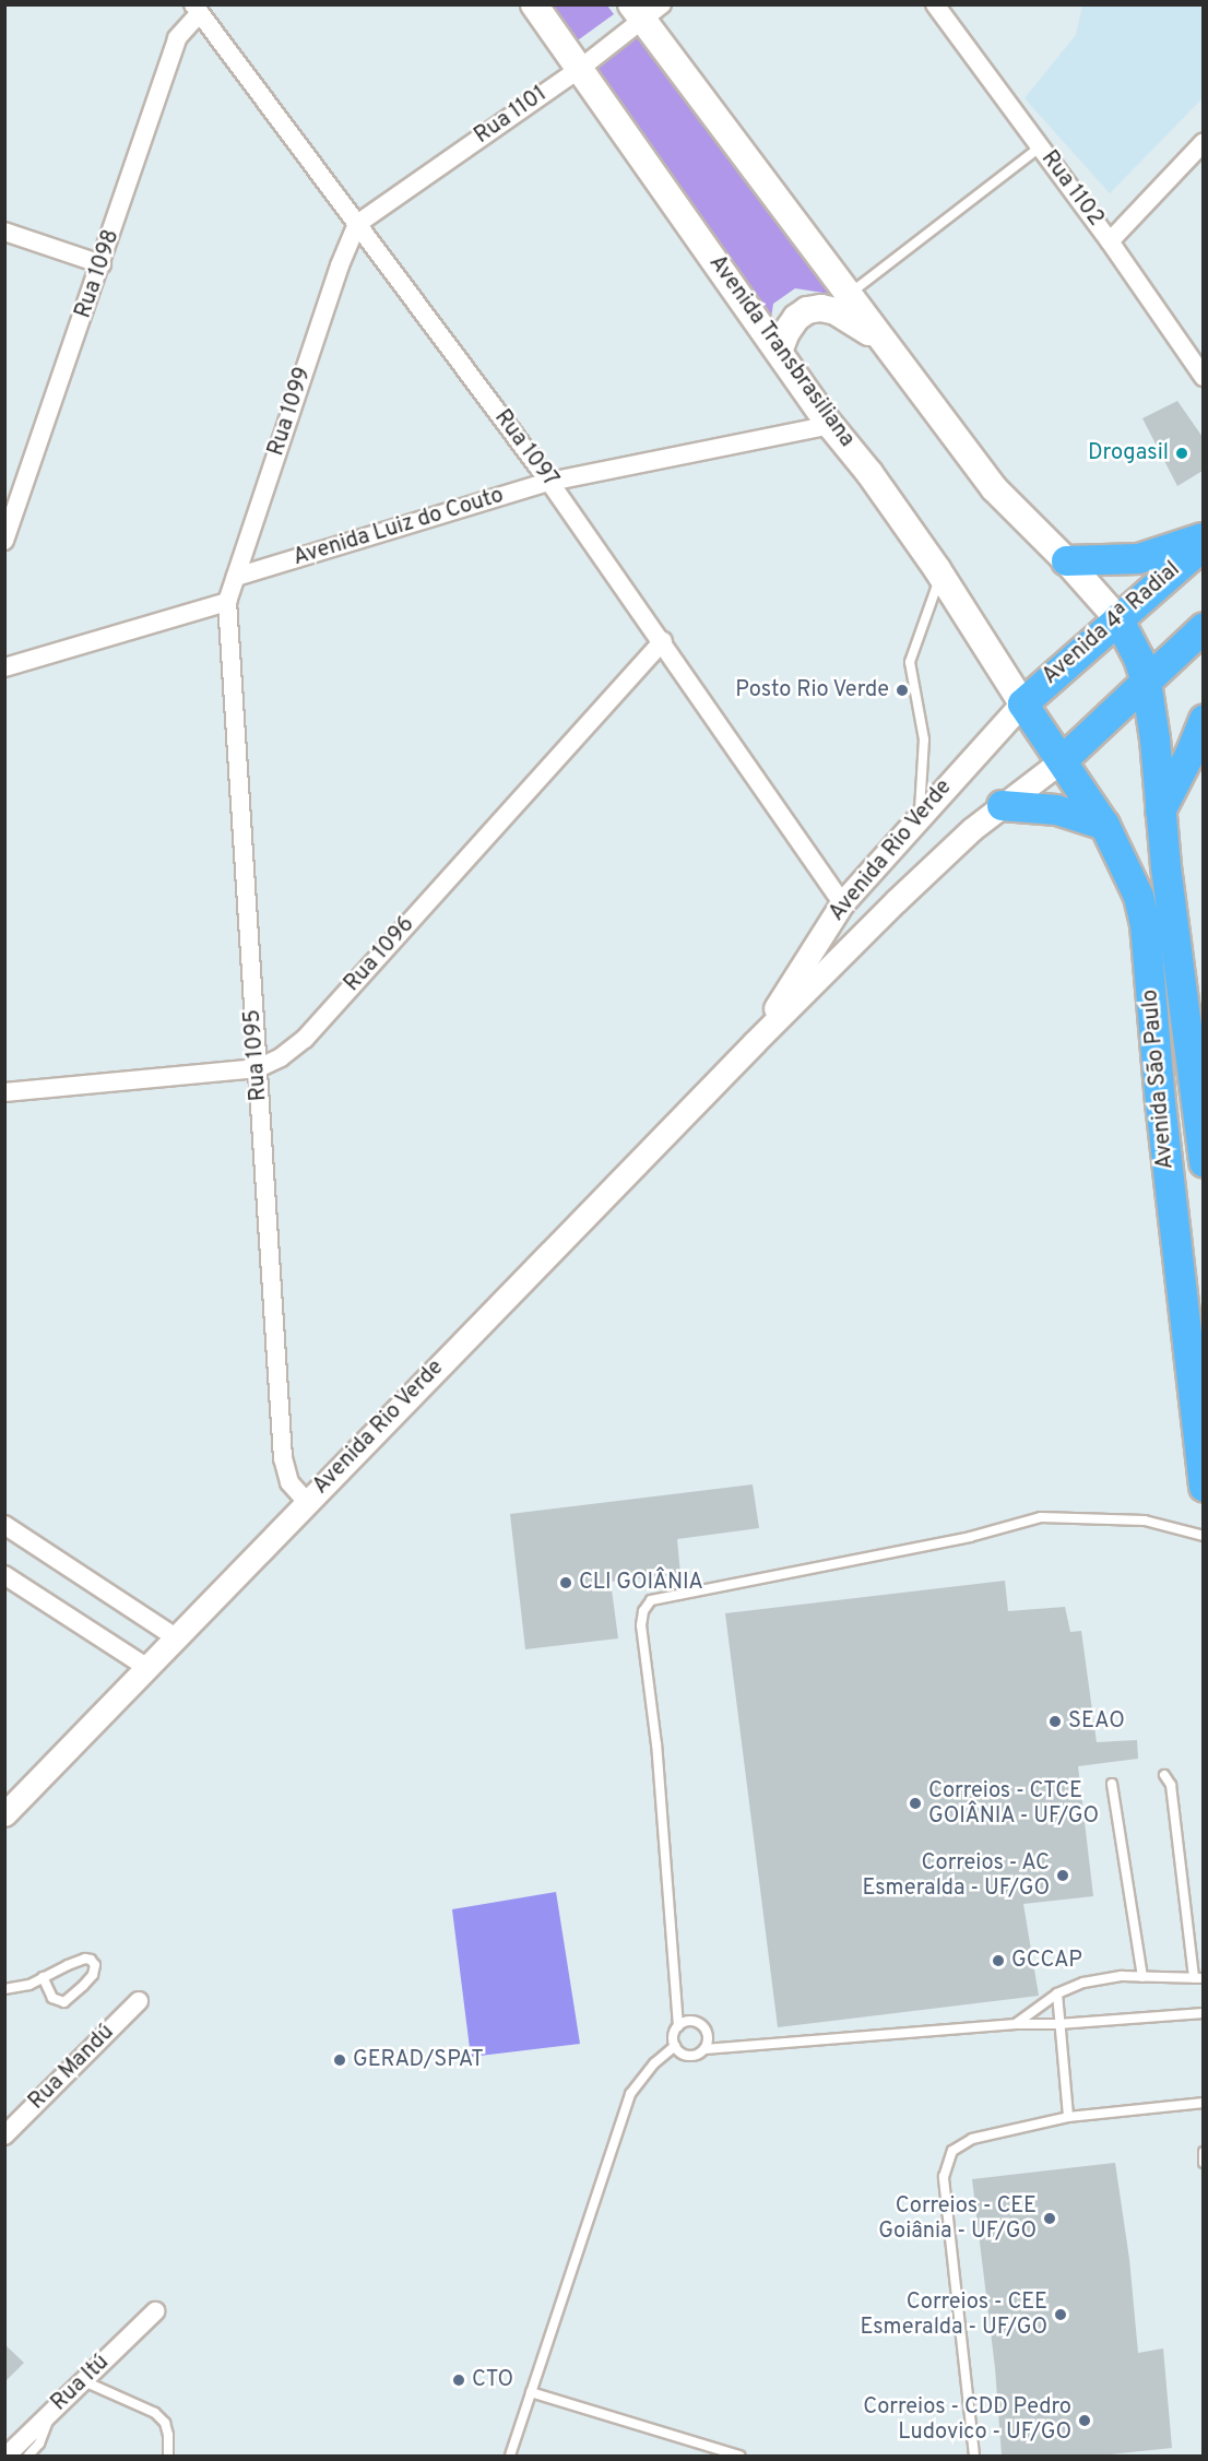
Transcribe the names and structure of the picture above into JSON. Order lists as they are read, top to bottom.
{
  "streets": {
    "main road": ["Avenida Transbrasiliana", "Avenida 4ª Radial", "Avenida São Paulo"],
    "street": [
      "Rua 1101",
      "Rua 1102",
      "Rua 1098",
      "Rua 1099",
      "Rua 1097",
      "Avenida Luiz do Couto",
      "Avenida Rio Verde",
      "Rua 1096",
      "Rua 1095",
      "Rua Mandú",
      "Rua Itú"
    ]
  },
  "crossings": [
    ["Rua 1101", "Avenida Transbrasiliana"],
    ["Rua 1101", "Rua 1099"],
    ["Rua 1101", "Rua 1097"],
    ["Rua 1098", "Rua 1097"],
    ["Avenida Transbrasiliana", "Avenida Luiz do Couto"],
    ["Avenida Transbrasiliana", "Avenida 4ª Radial"],
    ["Avenida Transbrasiliana", "Avenida Rio Verde"],
    ["Avenida Transbrasiliana", "Avenida São Paulo"],
    ["Rua 1099", "Rua 1097"],
    ["Rua 1099", "Avenida Luiz do Couto"],
    ["Rua 1099", "Rua 1095"],
    ["Rua 1097", "Avenida Luiz do Couto"],
    ["Rua 1097", "Avenida Rio Verde"],
    ["Rua 1097", "Rua 1096"],
    ["Avenida 4ª Radial", "Avenida Rio Verde"],
    ["Avenida 4ª Radial", "Avenida São Paulo"],
    ["Avenida Rio Verde", "Rua 1095"],
    ["Avenida Rio Verde", "Avenida São Paulo"],
    ["Rua 1096", "Rua 1095"]
  ],
  "places": [
    "Drogasil",
    "Posto Rio Verde",
    "CLI GOIÂNIA",
    "SEAO",
    "Correios - CTCE GOIÂNIA - UF/GO",
    "Correios - AC Esmeralda - UF/GO",
    "GCCAP",
    "GERAD/SPAT",
    "Correios - CEE Goiânia - UF/GO",
    "Correios - CEE Esmeralda - UF/GO",
    "CTO",
    "Correios - CDD Pedro Ludovico - UF/GO"
  ]
}
